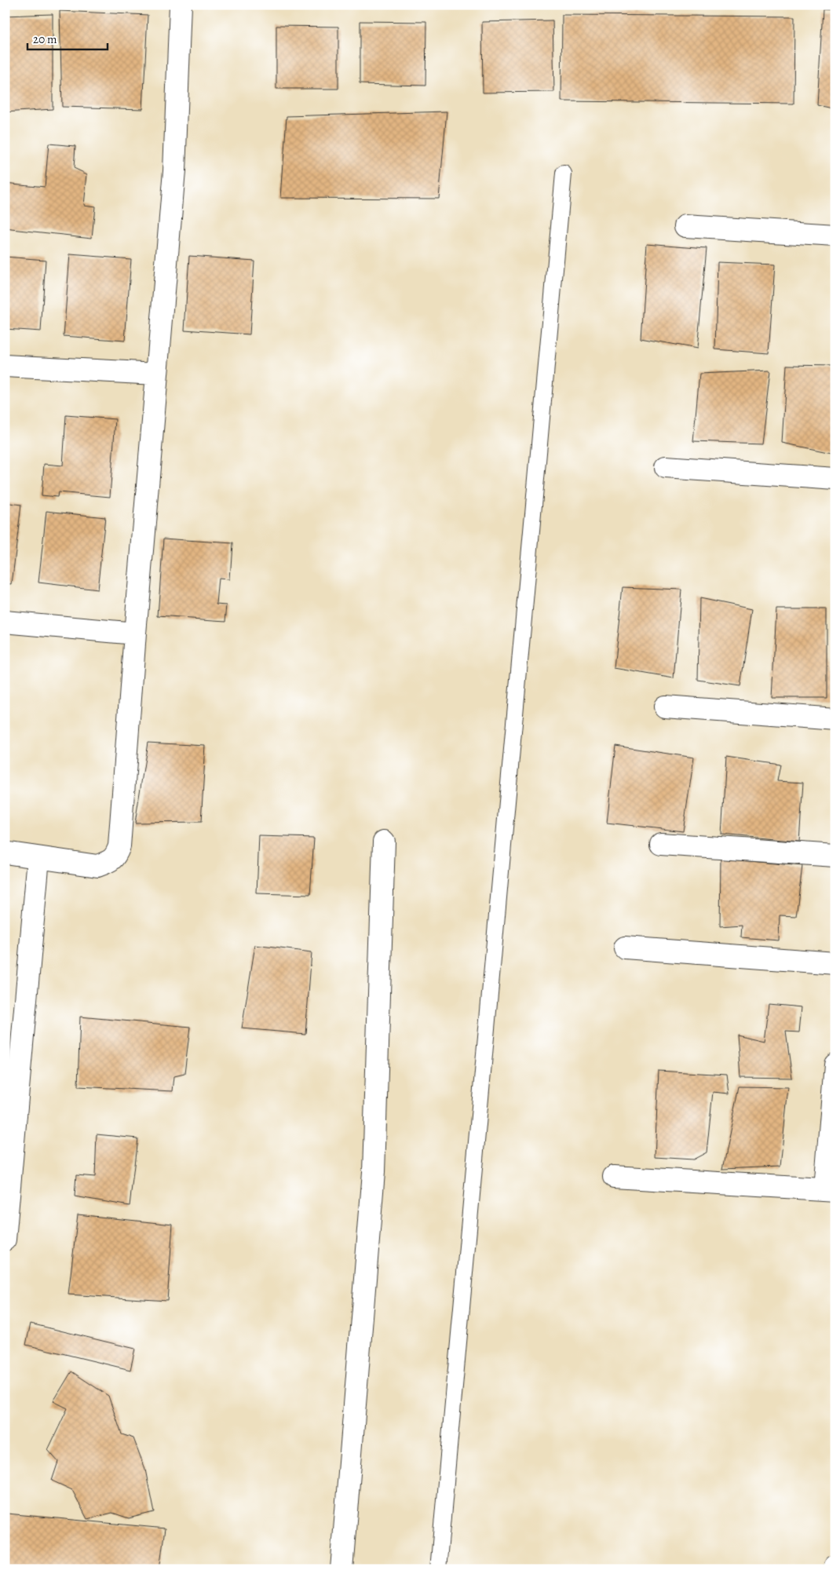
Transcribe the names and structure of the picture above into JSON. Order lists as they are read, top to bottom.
{
  "scale_bar": "20 m"
}
